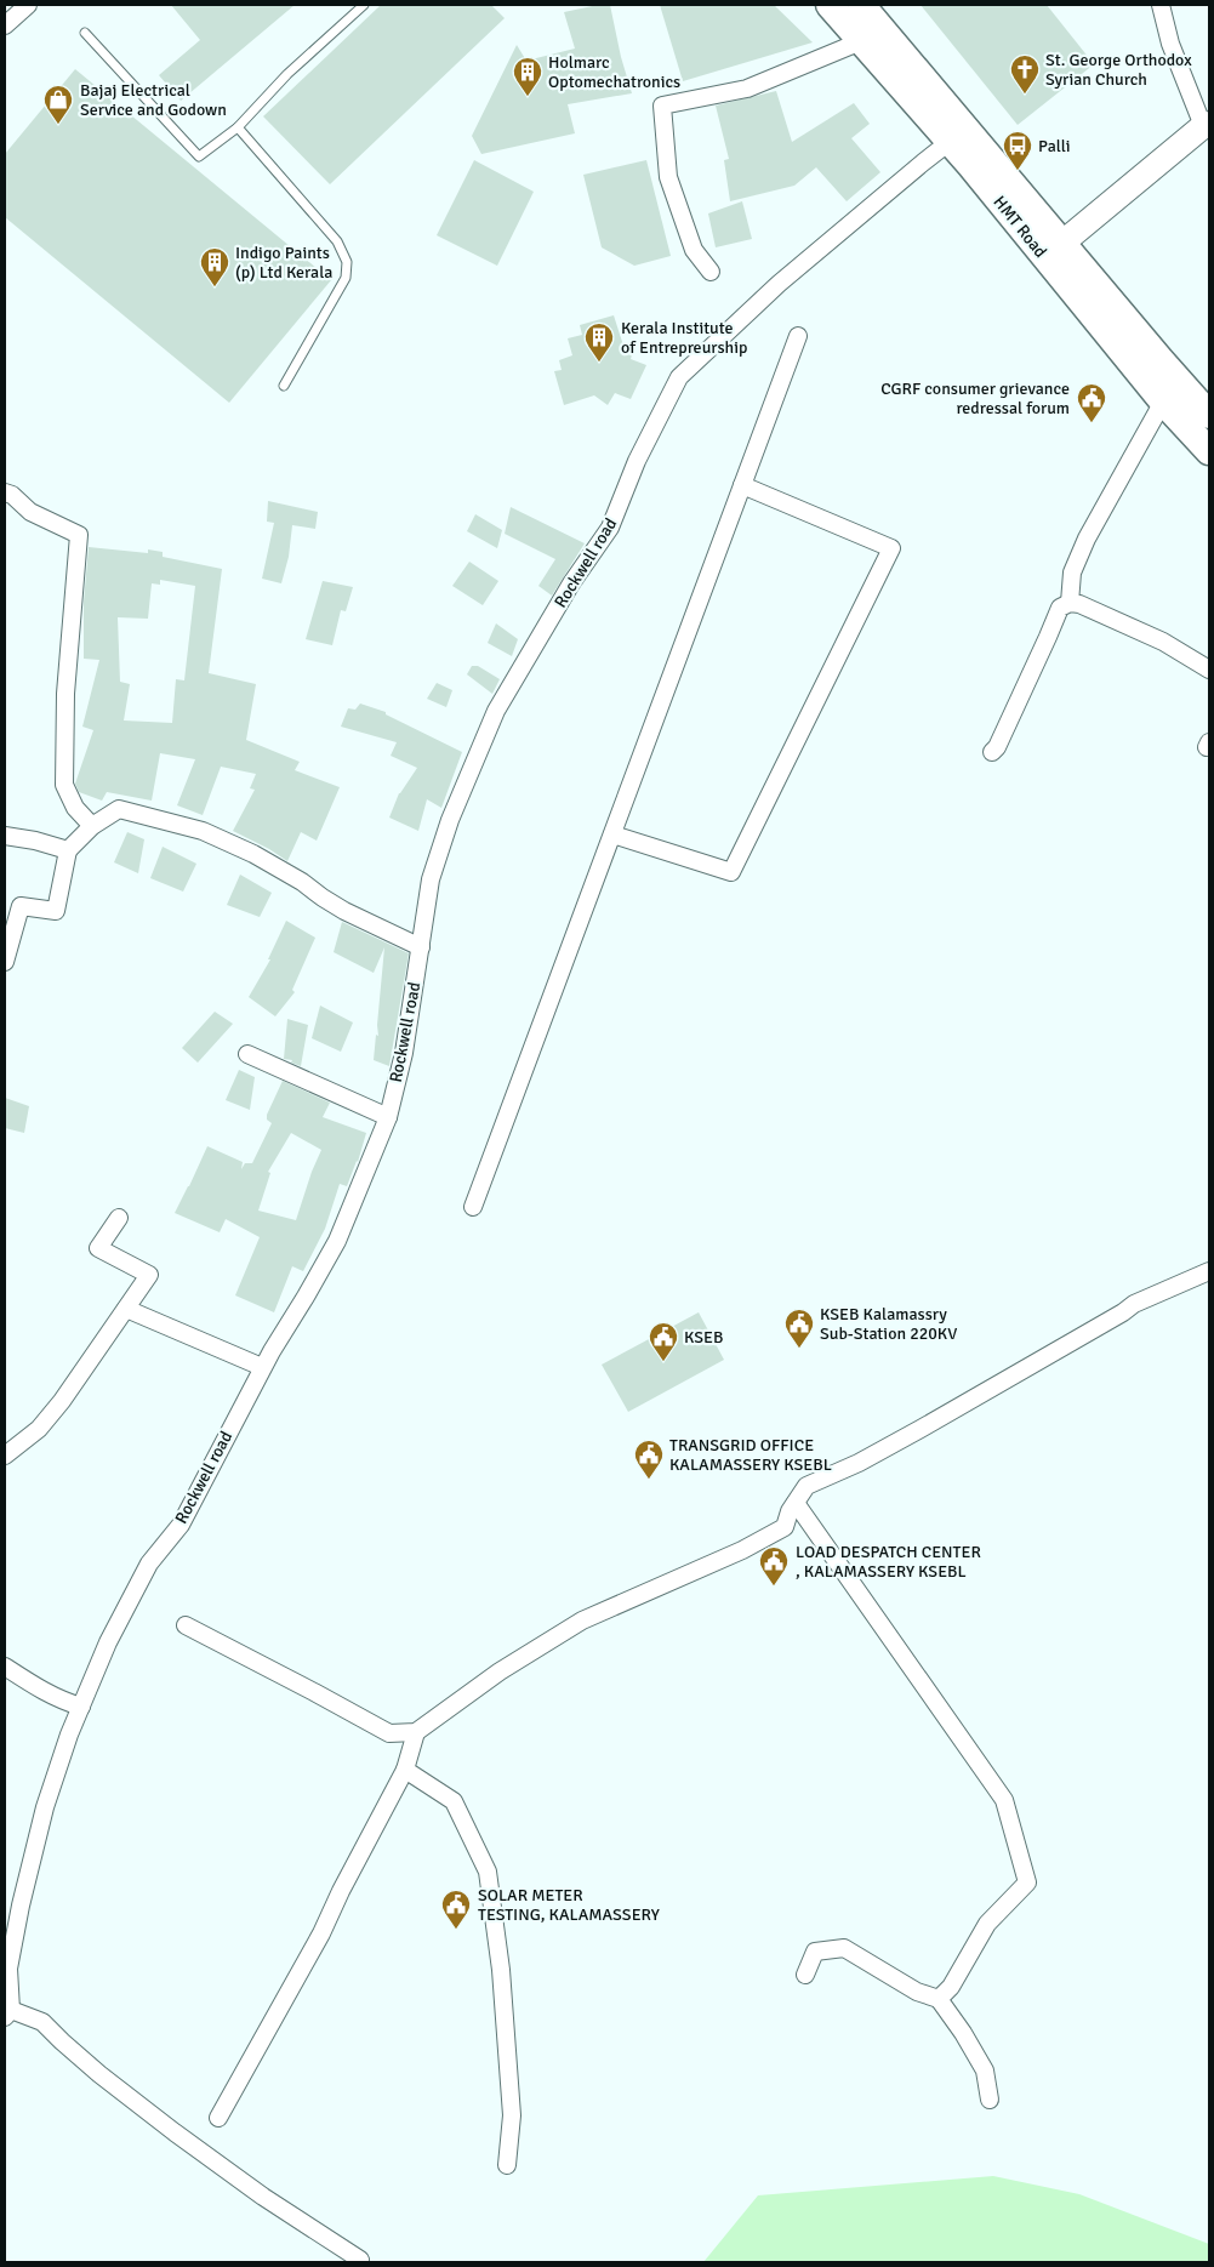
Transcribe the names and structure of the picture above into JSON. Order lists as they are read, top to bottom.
{
  "streets": {
    "main road": ["HMT Road"],
    "street": ["Rockwell road"]
  },
  "crossings": [
    ["HMT Road", "Rockwell road"]
  ],
  "places": {
    "church": ["St. George Orthodox Syrian Church"],
    "building": ["Holmarc Optomechatronics", "Indigo Paints (p) Ltd Kerala", "Kerala Institute of Entrepreurship"],
    "shop": ["Bajaj Electrical Service and Godown"],
    "bus stop": ["Palli"],
    "public building": [
      "CGRF consumer grievance redressal forum",
      "KSEB Kalamassry Sub-Station 220KV",
      "KSEB",
      "TRANSGRID OFFICE KALAMASSERY KSEBL",
      "LOAD DESPATCH CENTER , KALAMASSERY KSEBL",
      "SOLAR METER TESTING, KALAMASSERY"
    ]
  }
}
